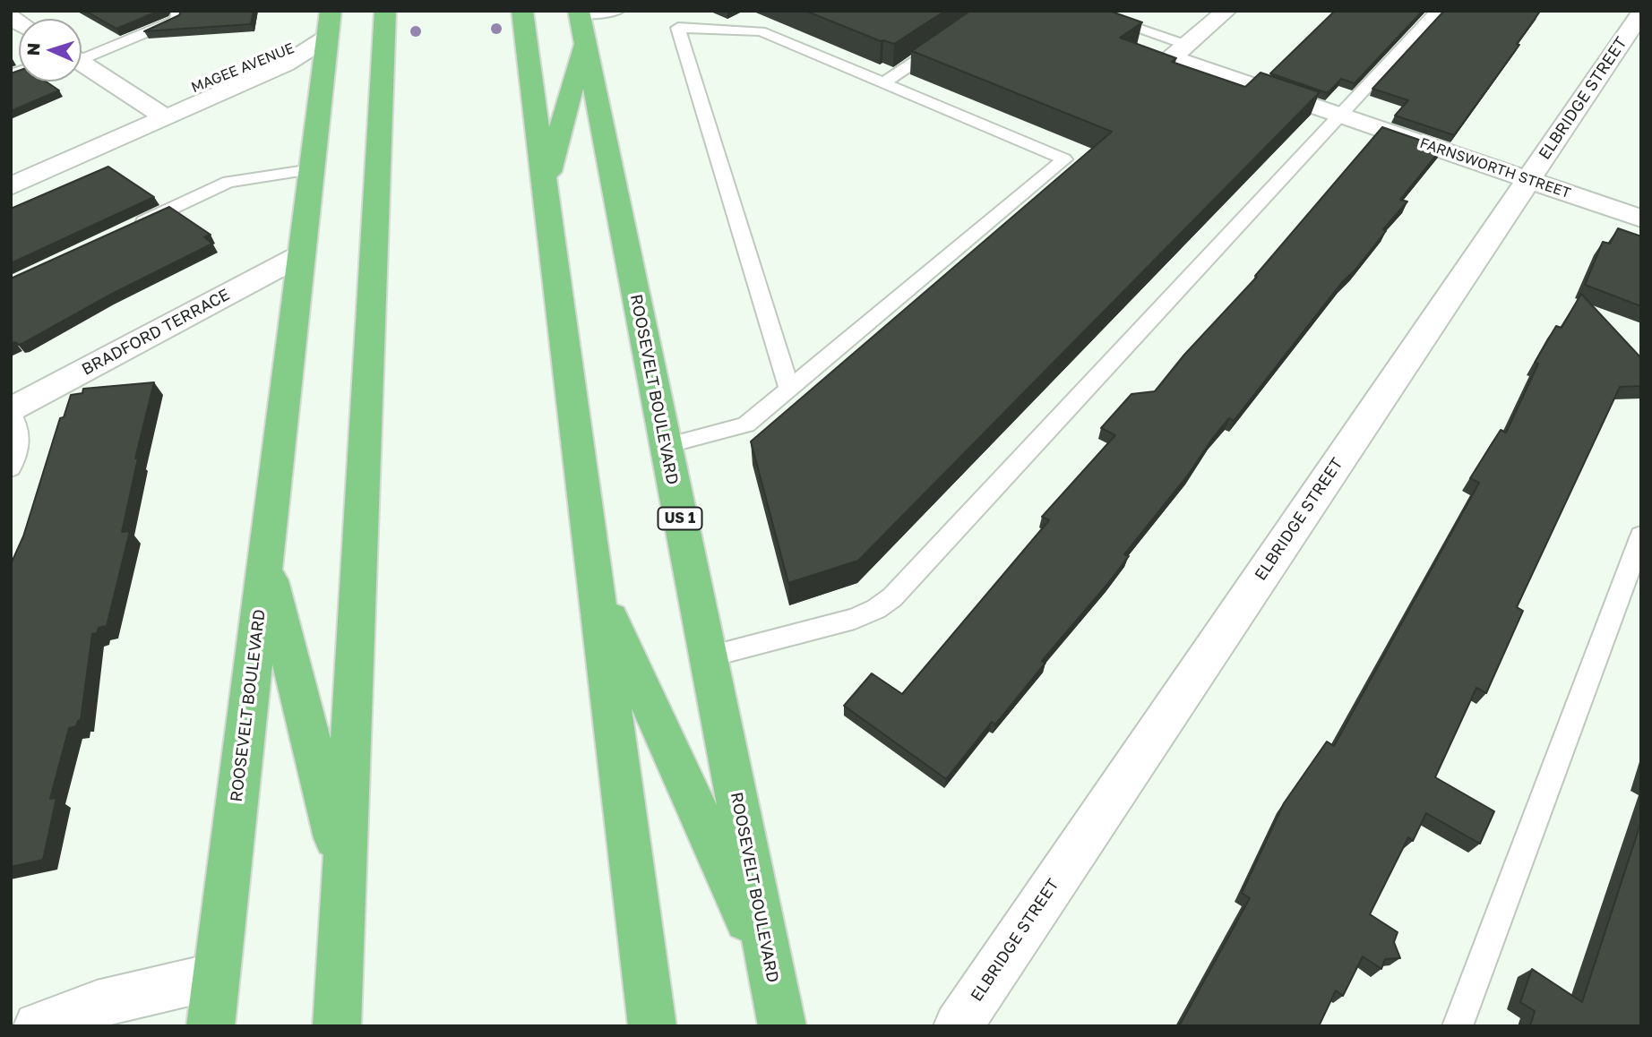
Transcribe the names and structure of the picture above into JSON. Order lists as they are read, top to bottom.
{
  "streets": {
    "highway": ["ROOSEVELT BOULEVARD", "US 1"],
    "street": [
      "MAGEE AVENUE",
      "ELBRIDGE STREET",
      "FARNSWORTH STREET",
      "BRADFORD TERRACE"
    ]
  },
  "crossings": [
    ["MAGEE AVENUE", "ROOSEVELT BOULEVARD"],
    ["ELBRIDGE STREET", "FARNSWORTH STREET"],
    ["BRADFORD TERRACE", "ROOSEVELT BOULEVARD"]
  ],
  "north": "left"
}
